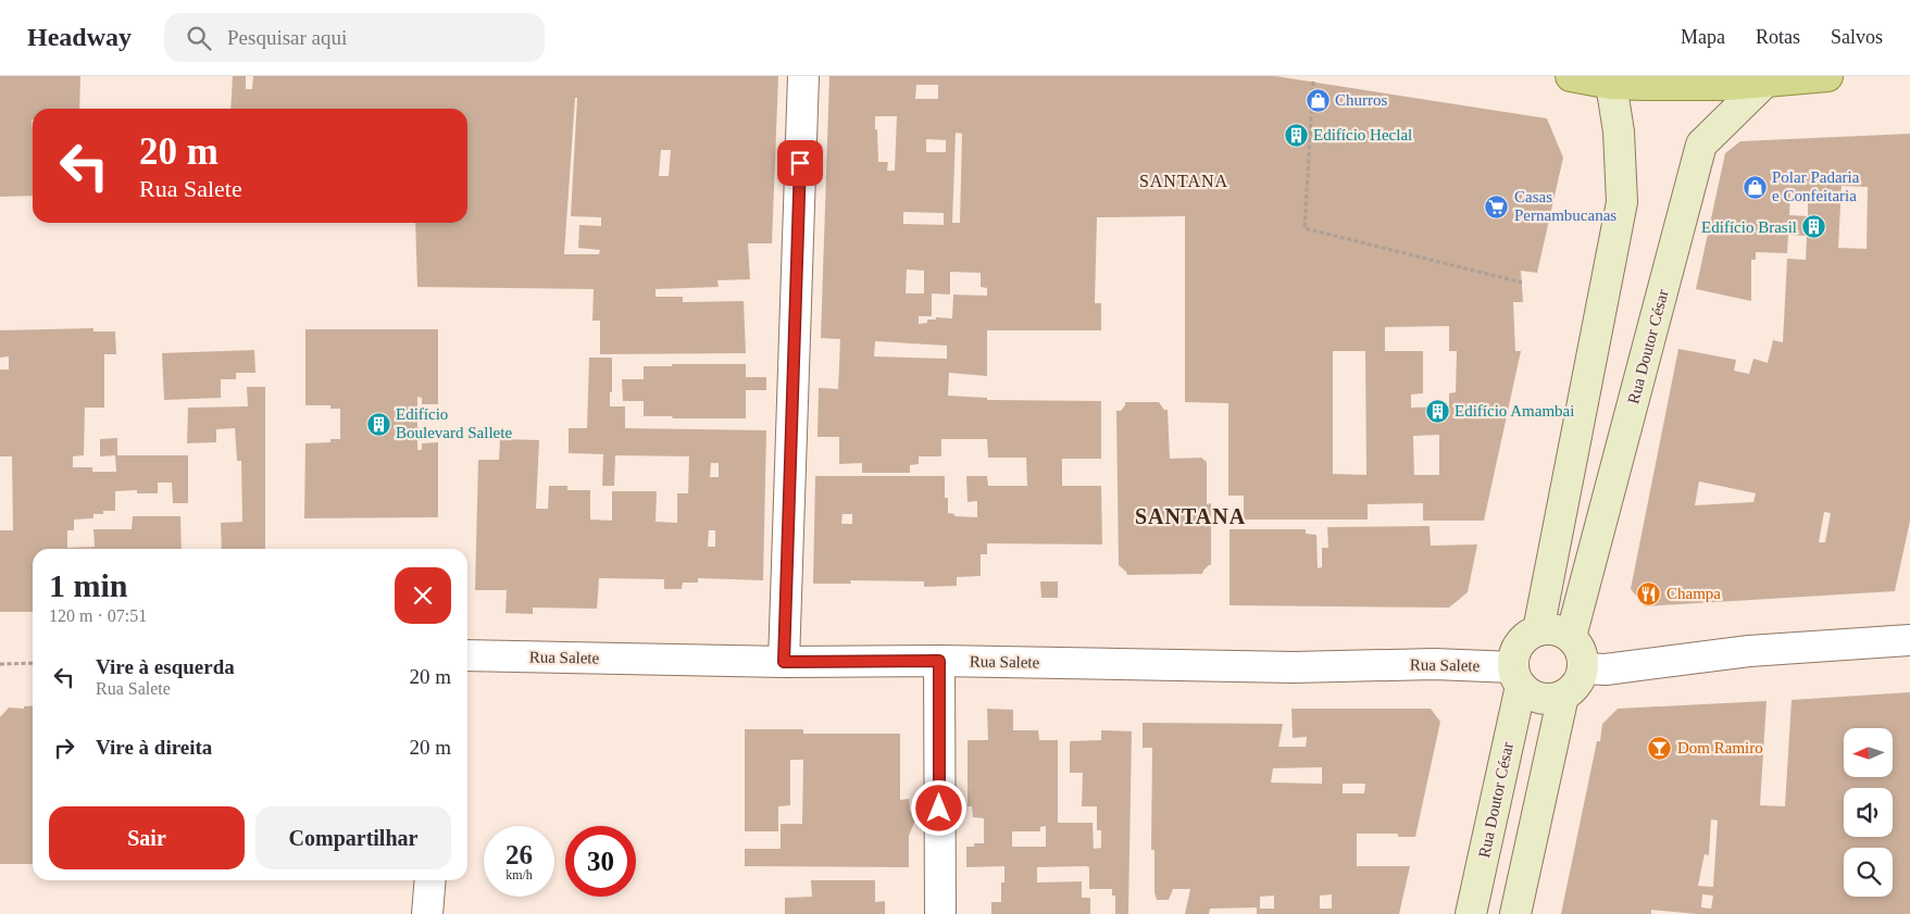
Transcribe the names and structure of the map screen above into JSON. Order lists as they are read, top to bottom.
{
  "streets": {
    "street": ["Rua Doutor César", "Rua Salete"]
  },
  "crossings": [
    ["Rua Doutor César", "Rua Salete"]
  ],
  "districts": ["SANTANA", "SANTANA"],
  "places": {
    "shop": ["Churros", "Polar Padaria e Confeitaria"],
    "building": [
      "Edifício Heclal",
      "Edifício Brasil",
      "Edifício Amambai",
      "Edifício Boulevard Sallete"
    ],
    "supermarket": ["Casas Pernambucanas"],
    "restaurant": ["Champa"],
    "bar": ["Dom Ramiro"]
  },
  "north": "left",
  "page": {
    "header": "Headway",
    "search": "Pesquisar aqui",
    "nav": ["Mapa", "Rotas", "Salvos"],
    "turn": ["20 m", "Rua Salete"],
    "heading": ["1 min", "120 m · 07:51"],
    "list": [
      {
        "name": "Vire à esquerda",
        "note": "Rua Salete",
        "value": "20 m"
      },
      {
        "name": "Vire à direita",
        "value": "20 m"
      }
    ],
    "buttons": ["Sair", "Compartilhar"],
    "speed": "26 km/h",
    "limit": "30"
  }
}
